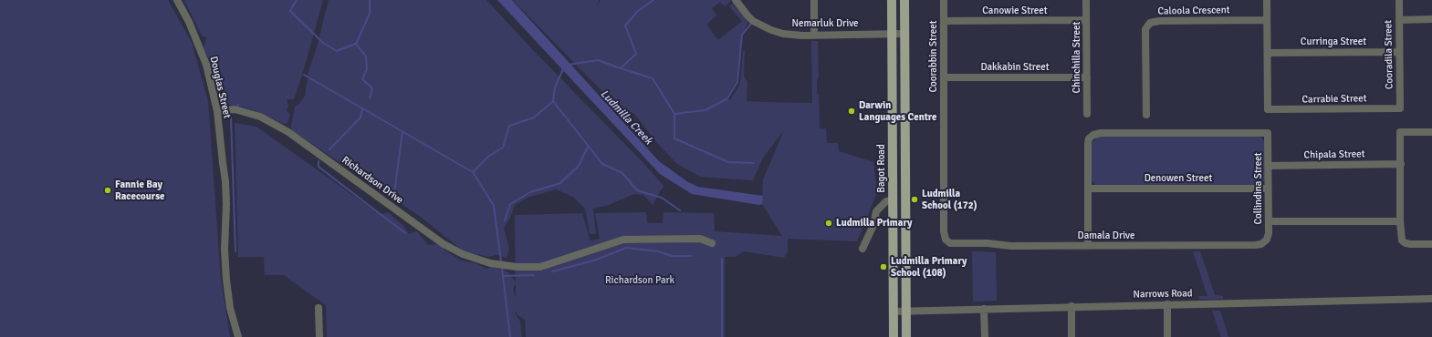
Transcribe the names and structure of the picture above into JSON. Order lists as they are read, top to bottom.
{
  "streets": {
    "main road": ["Bagot Road"],
    "street": [
      "Canowie Street",
      "Caloola Crescent",
      "Nemarluk Drive",
      "Curringa Street",
      "Cooradila Street",
      "Coorabbin Street",
      "Chinchilla Street",
      "Dakkabin Street",
      "Douglas Street",
      "Carrabie Street",
      "Chipala Street",
      "Denowen Street",
      "Richardson Drive",
      "Collindina Street",
      "Damala Drive",
      "Narrows Road"
    ]
  },
  "crossings": [
    ["Canowie Street", "Coorabbin Street"],
    ["Canowie Street", "Chinchilla Street"],
    ["Nemarluk Drive", "Bagot Road"],
    ["Curringa Street", "Cooradila Street"],
    ["Curringa Street", "Carrabie Street"],
    ["Cooradila Street", "Carrabie Street"],
    ["Coorabbin Street", "Dakkabin Street"],
    ["Coorabbin Street", "Damala Drive"],
    ["Chinchilla Street", "Dakkabin Street"],
    ["Douglas Street", "Richardson Drive"],
    ["Chipala Street", "Collindina Street"],
    ["Bagot Road", "Narrows Road"],
    ["Denowen Street", "Collindina Street"],
    ["Collindina Street", "Damala Drive"]
  ],
  "water": ["Ludmilla Creek"],
  "parks": ["Richardson Park"],
  "places": [
    "Darwin Languages Centre",
    "Fannie Bay Racecourse",
    "Ludmilla School (172)",
    "Ludmilla Primary",
    "Ludmilla Primary School (108)"
  ]
}
